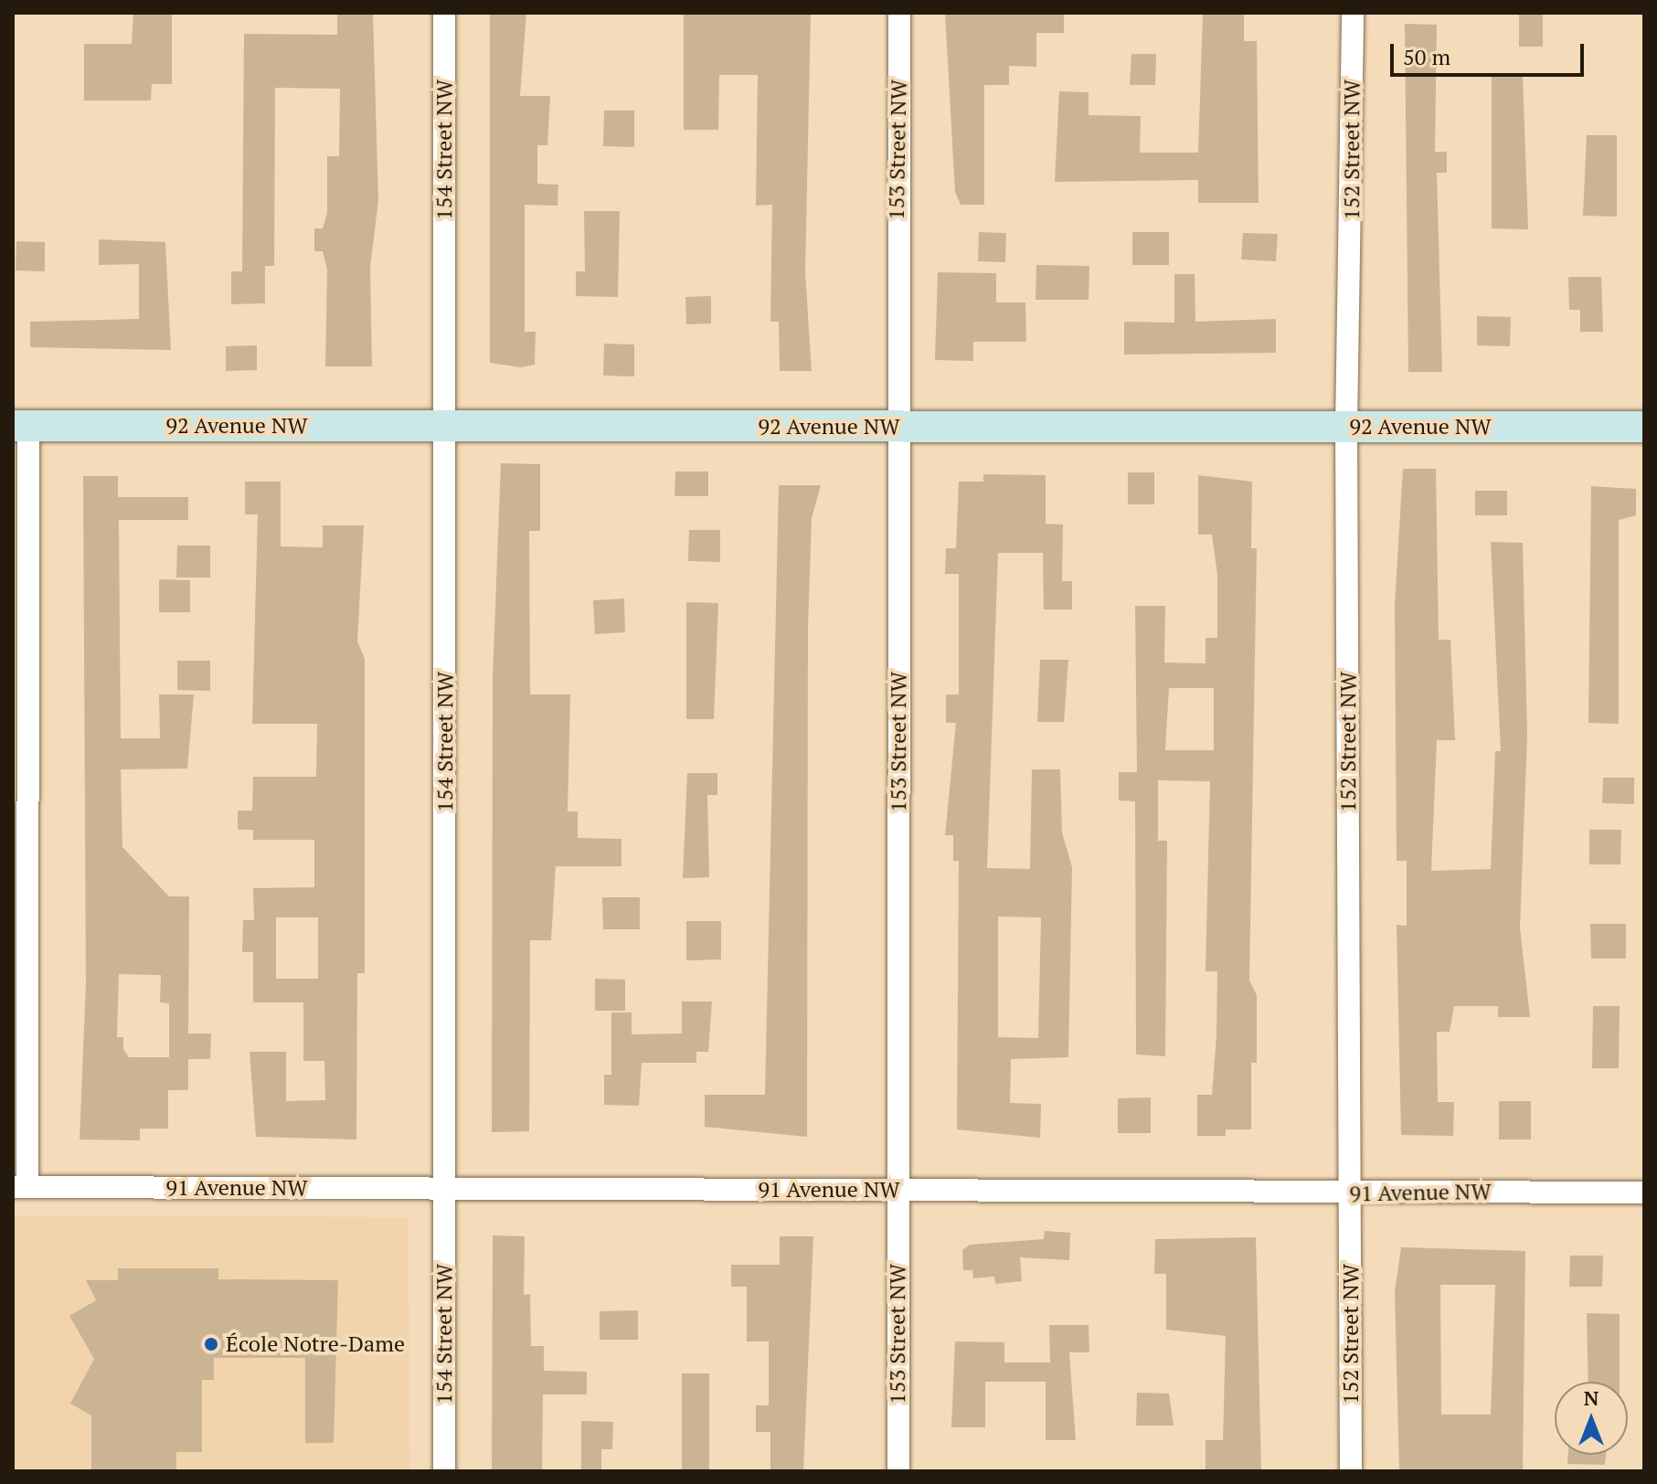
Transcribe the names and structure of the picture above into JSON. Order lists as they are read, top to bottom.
{
  "streets": {
    "street": [
      "154 Street NW",
      "153 Street NW",
      "152 Street NW",
      "92 Avenue NW",
      "91 Avenue NW"
    ]
  },
  "crossings": [
    ["154 Street NW", "92 Avenue NW"],
    ["154 Street NW", "91 Avenue NW"],
    ["153 Street NW", "92 Avenue NW"],
    ["153 Street NW", "91 Avenue NW"],
    ["152 Street NW", "92 Avenue NW"],
    ["152 Street NW", "91 Avenue NW"]
  ],
  "places": ["École Notre-Dame"],
  "scale_bar": "50 m",
  "north": "top"
}
